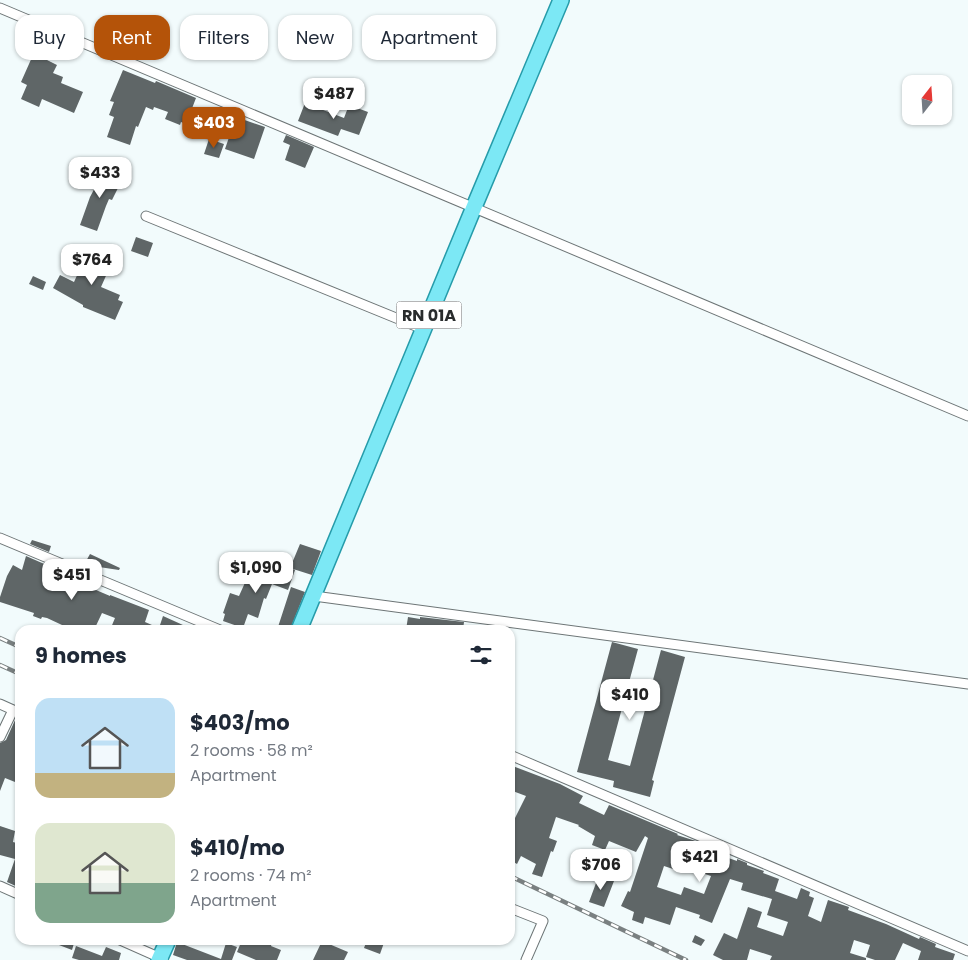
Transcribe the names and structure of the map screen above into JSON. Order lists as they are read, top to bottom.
{
  "streets": {
    "main road": ["RN 01A"]
  },
  "north": "top",
  "page": {
    "chip": [
      "Buy",
      "Rent",
      "Filters",
      "New",
      "Apartment"
    ],
    "price": [
      "$487",
      "$403",
      "$433",
      "$764",
      "$1,090",
      "$451",
      "$410",
      "$421",
      "$706"
    ],
    "heading": "9 homes",
    "list": [
      {
        "name": "$403/mo",
        "note": "2 rooms · 58 m² · Apartment"
      },
      {
        "name": "$410/mo",
        "note": "2 rooms · 74 m² · Apartment"
      }
    ]
  }
}
